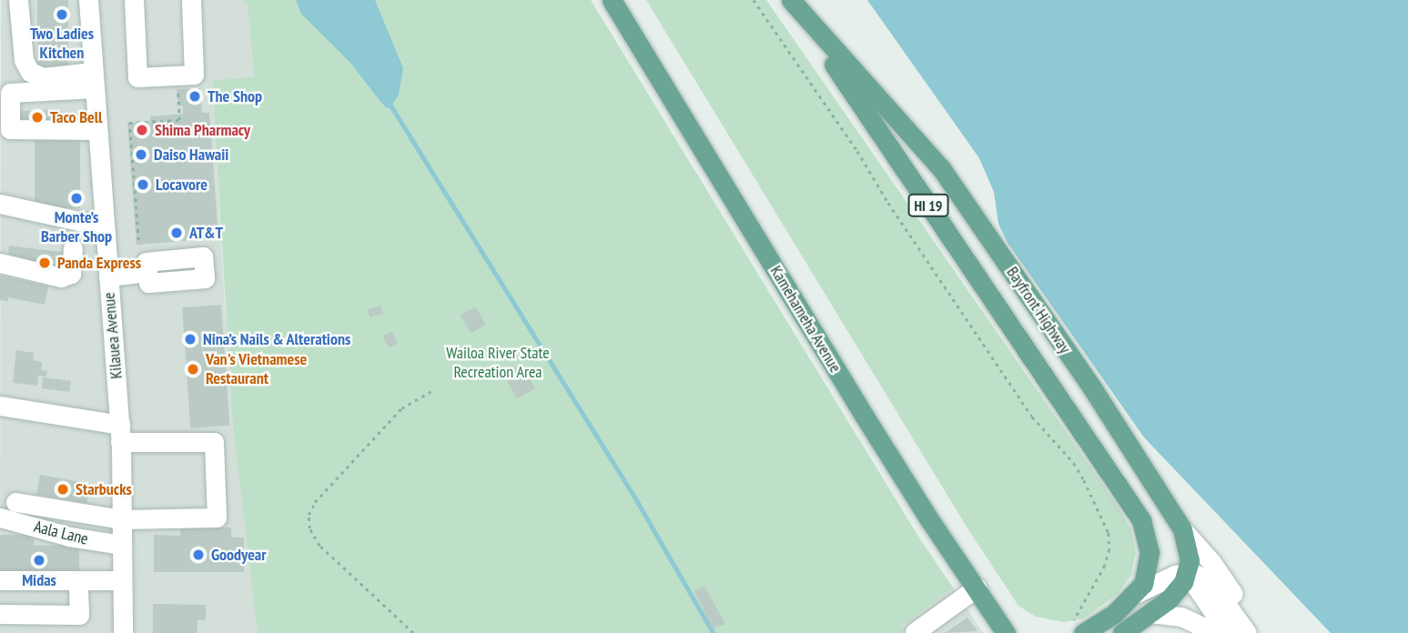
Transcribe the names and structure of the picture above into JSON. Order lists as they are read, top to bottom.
{
  "streets": {
    "main road": ["HI 19", "Bayfront Highway", "Kamehameha Avenue"],
    "street": ["Kilauea Avenue", "Aala Lane"]
  },
  "crossings": [
    ["Kilauea Avenue", "Aala Lane"]
  ],
  "parks": ["Wailoa River State Recreation Area"],
  "places": [
    "Two Ladies Kitchen",
    "The Shop",
    "Taco Bell",
    "Shima Pharmacy",
    "Daiso Hawaii",
    "Locavore",
    "Monte’s Barber Shop",
    "AT&T",
    "Panda Express",
    "Nina’s Nails & Alterations",
    "Van's Vietnamese Restaurant",
    "Starbucks",
    "Goodyear",
    "Midas"
  ]
}
